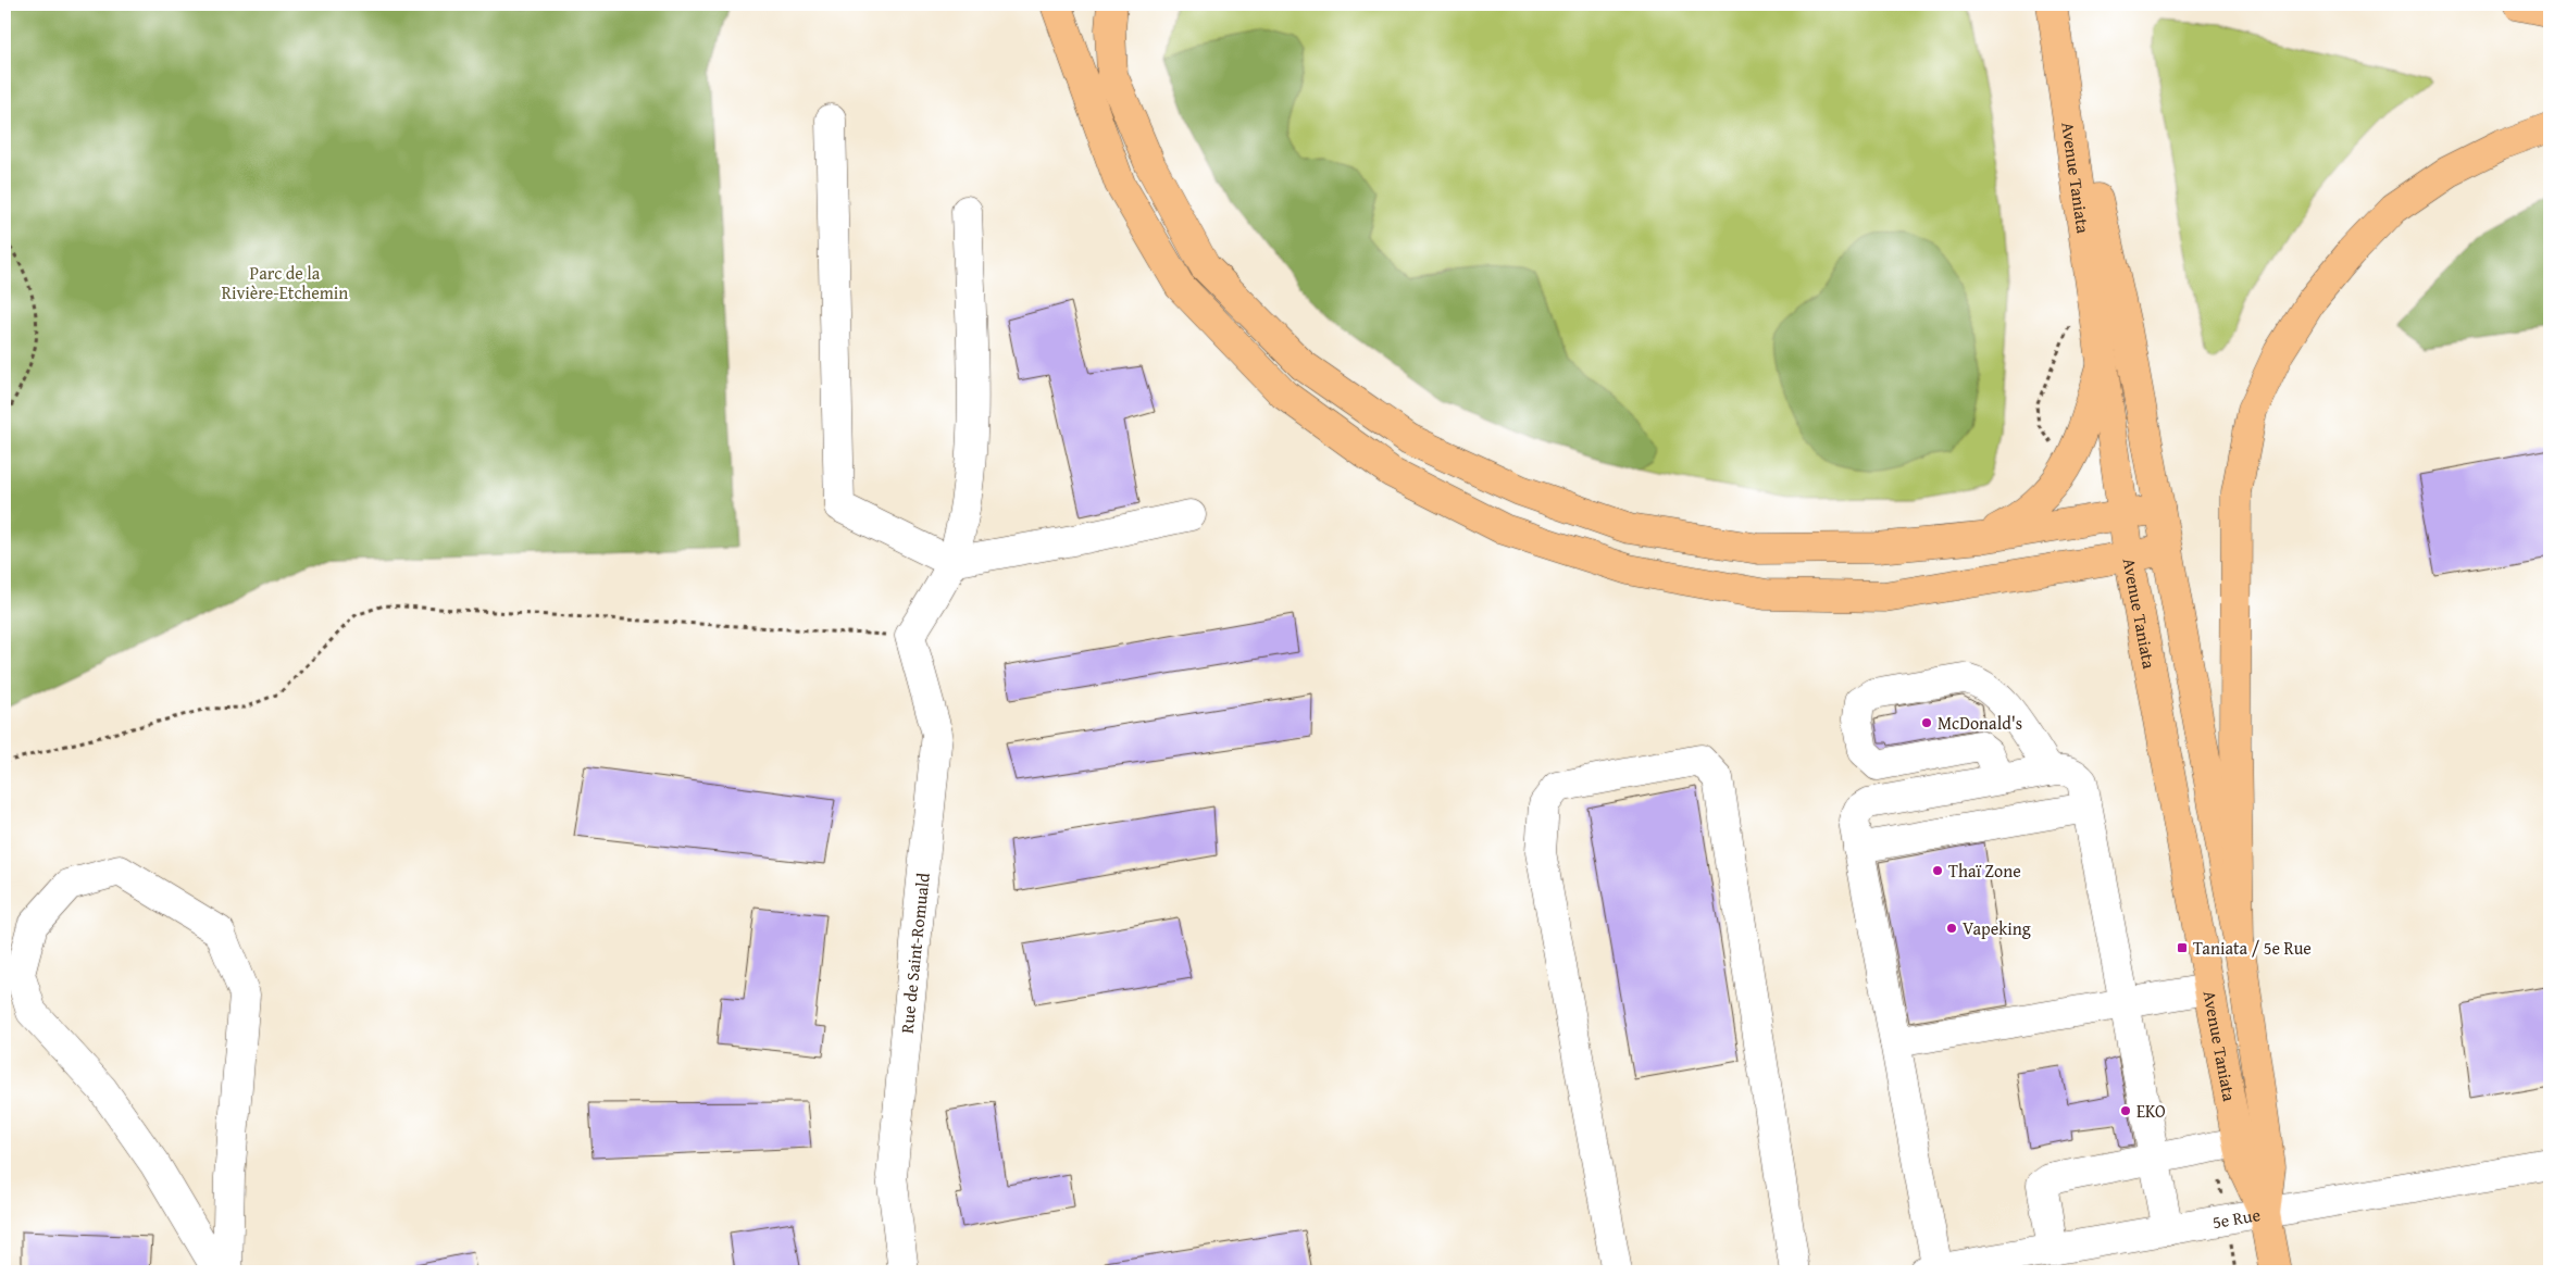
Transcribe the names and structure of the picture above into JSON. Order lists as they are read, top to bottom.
{
  "streets": {
    "main road": ["Avenue Taniata"],
    "street": ["Rue de Saint-Romuald", "5e Rue"]
  },
  "crossings": [
    ["Avenue Taniata", "5e Rue"]
  ],
  "parks": ["Parc de la Rivière-Etchemin"],
  "places": {
    "other": [
      "McDonald's",
      "Thaï Zone",
      "Vapeking",
      "EKO"
    ],
    "transit": ["Taniata / 5e Rue"]
  }
}
